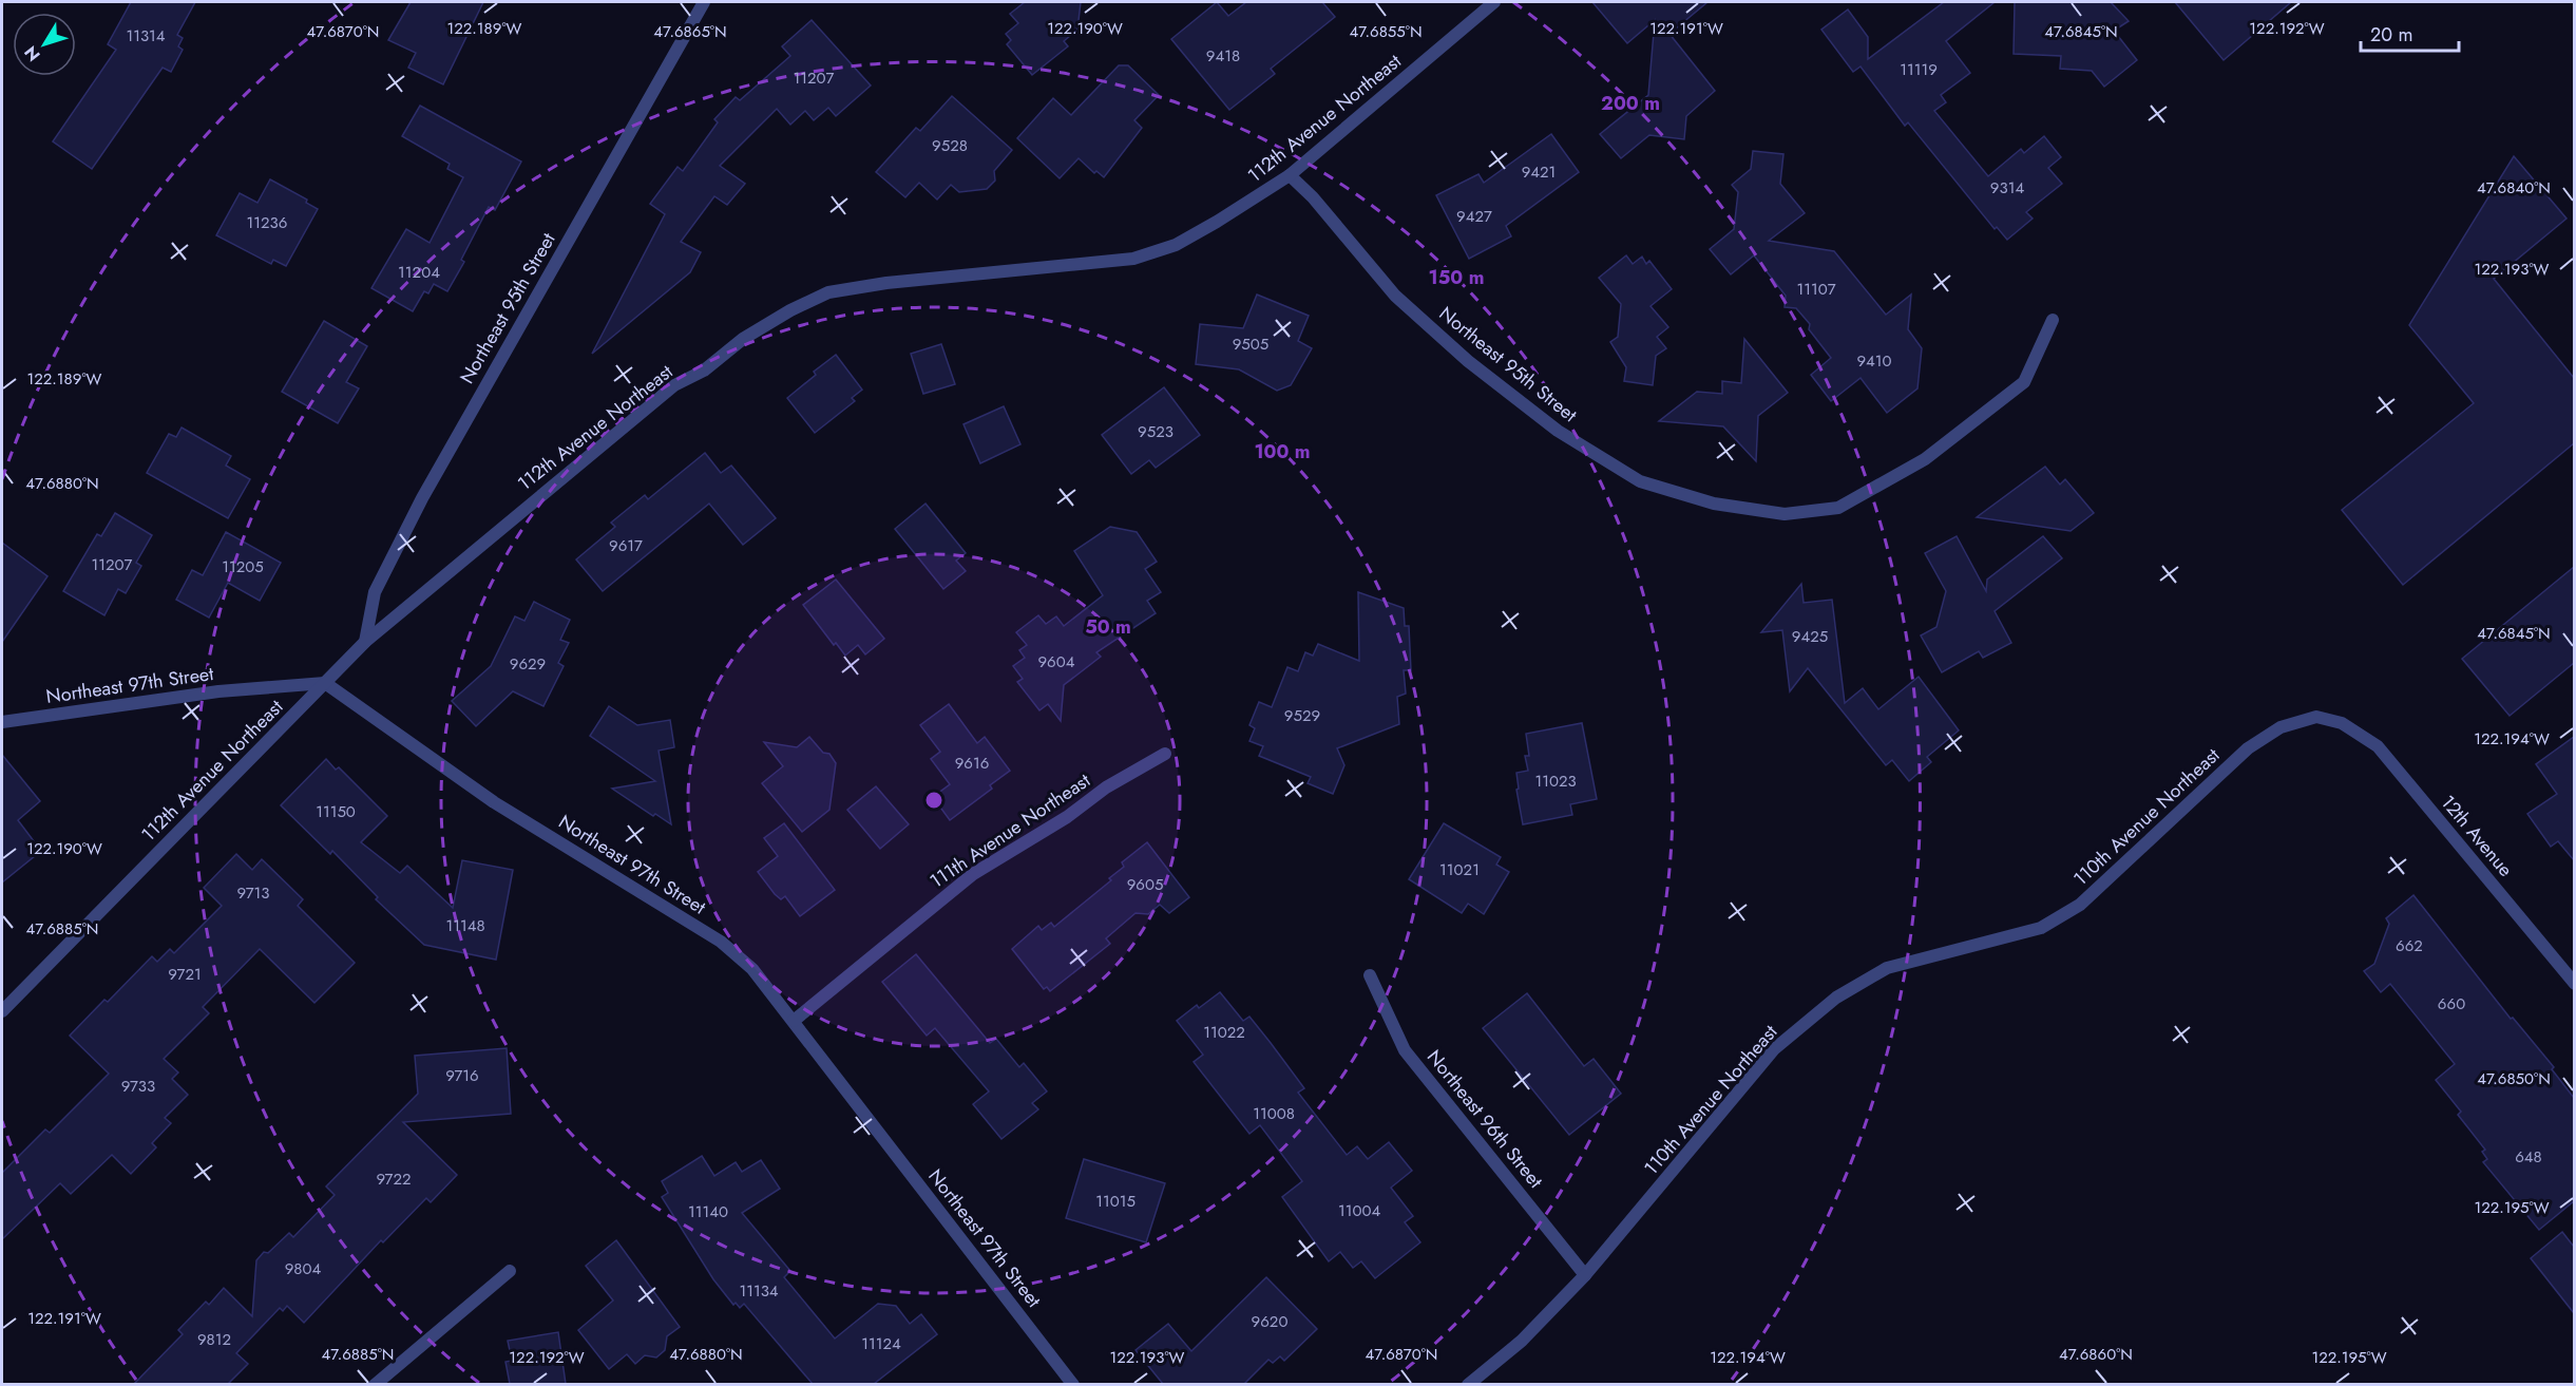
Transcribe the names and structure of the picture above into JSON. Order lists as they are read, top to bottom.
{
  "streets": {
    "street": [
      "112th Avenue Northeast",
      "Northeast 95th Street",
      "Northeast 97th Street",
      "110th Avenue Northeast",
      "111th Avenue Northeast",
      "12th Avenue",
      "Northeast 96th Street"
    ]
  },
  "crossings": [
    ["112th Avenue Northeast", "Northeast 95th Street"],
    ["112th Avenue Northeast", "Northeast 97th Street"],
    ["Northeast 97th Street", "111th Avenue Northeast"],
    ["110th Avenue Northeast", "12th Avenue"],
    ["110th Avenue Northeast", "Northeast 96th Street"]
  ],
  "house_numbers": [
    "11314",
    "9418",
    "11119",
    "11207",
    "9528",
    "9421",
    "9314",
    "9427",
    "11236",
    "11204",
    "11107",
    "9505",
    "9410",
    "9523",
    "9617",
    "11207",
    "11205",
    "9425",
    "9604",
    "9629",
    "9529",
    "9616",
    "11023",
    "11150",
    "11021",
    "9605",
    "9713",
    "11148",
    "662",
    "9721",
    "660",
    "11022",
    "9716",
    "9733",
    "11008",
    "648",
    "9722",
    "11015",
    "11004",
    "11140",
    "9804",
    "11134",
    "9620",
    "9812",
    "11124"
  ],
  "scale_bar": "20 m",
  "north": "bottom left",
  "coordinates": [
    "122.189°W",
    "122.190°W",
    "122.192°W",
    "122.191°W",
    "47.6870°N",
    "47.6865°N",
    "47.6855°N",
    "47.6845°N",
    "47.6840°N",
    "122.193°W",
    "47.6880°N",
    "122.194°W",
    "47.6885°N",
    "47.6850°N",
    "122.195°W",
    "47.6860°N"
  ],
  "rings": [
    "200 m",
    "150 m",
    "100 m",
    "50 m"
  ]
}
